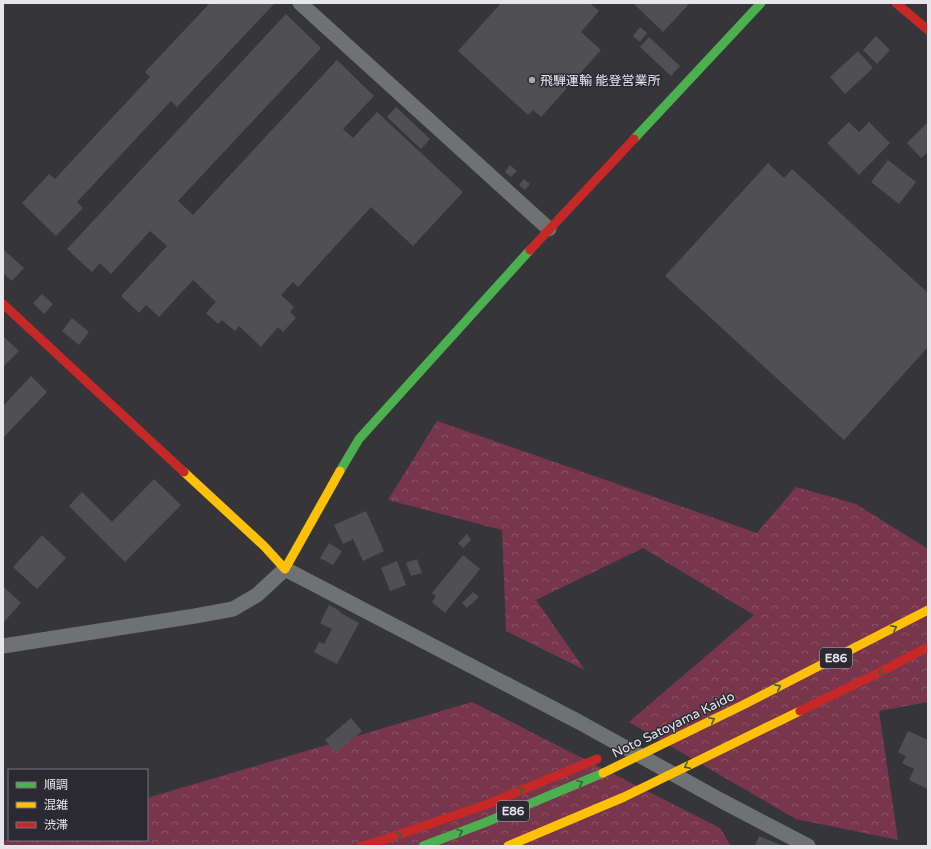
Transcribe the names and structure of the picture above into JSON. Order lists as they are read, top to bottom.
{
  "streets": {
    "main road": ["E86", "Noto Satoyama Kaido"]
  },
  "places": ["飛騨運輸 能登営業所"],
  "legend": ["順調", "混雑", "渋滞"]
}
